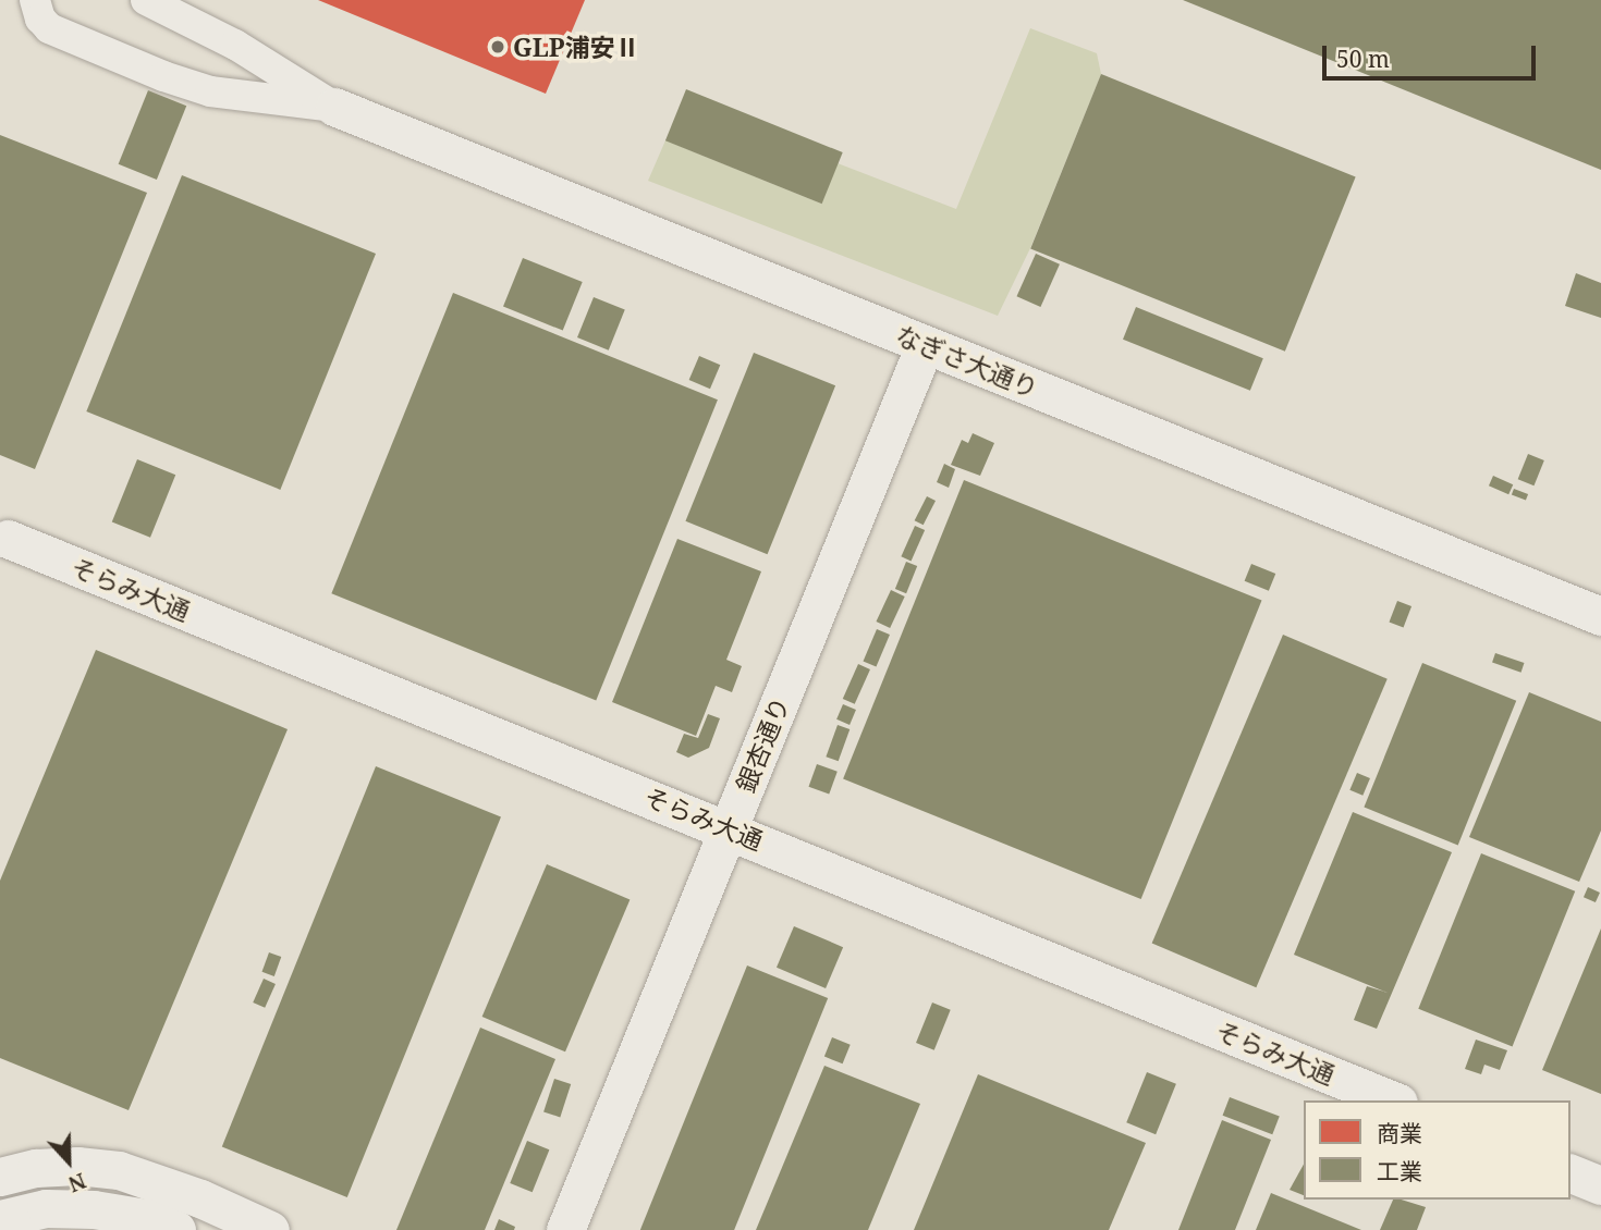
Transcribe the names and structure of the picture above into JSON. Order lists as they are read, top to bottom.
{
  "streets": {
    "street": ["なぎさ大通り", "そらみ大通", "銀杏通り"]
  },
  "crossings": [
    ["なぎさ大通り", "銀杏通り"],
    ["そらみ大通", "銀杏通り"]
  ],
  "places": ["GLP浦安Ⅱ"],
  "legend": ["商業", "工業"],
  "scale_bar": "50 m",
  "north": "bottom"
}
